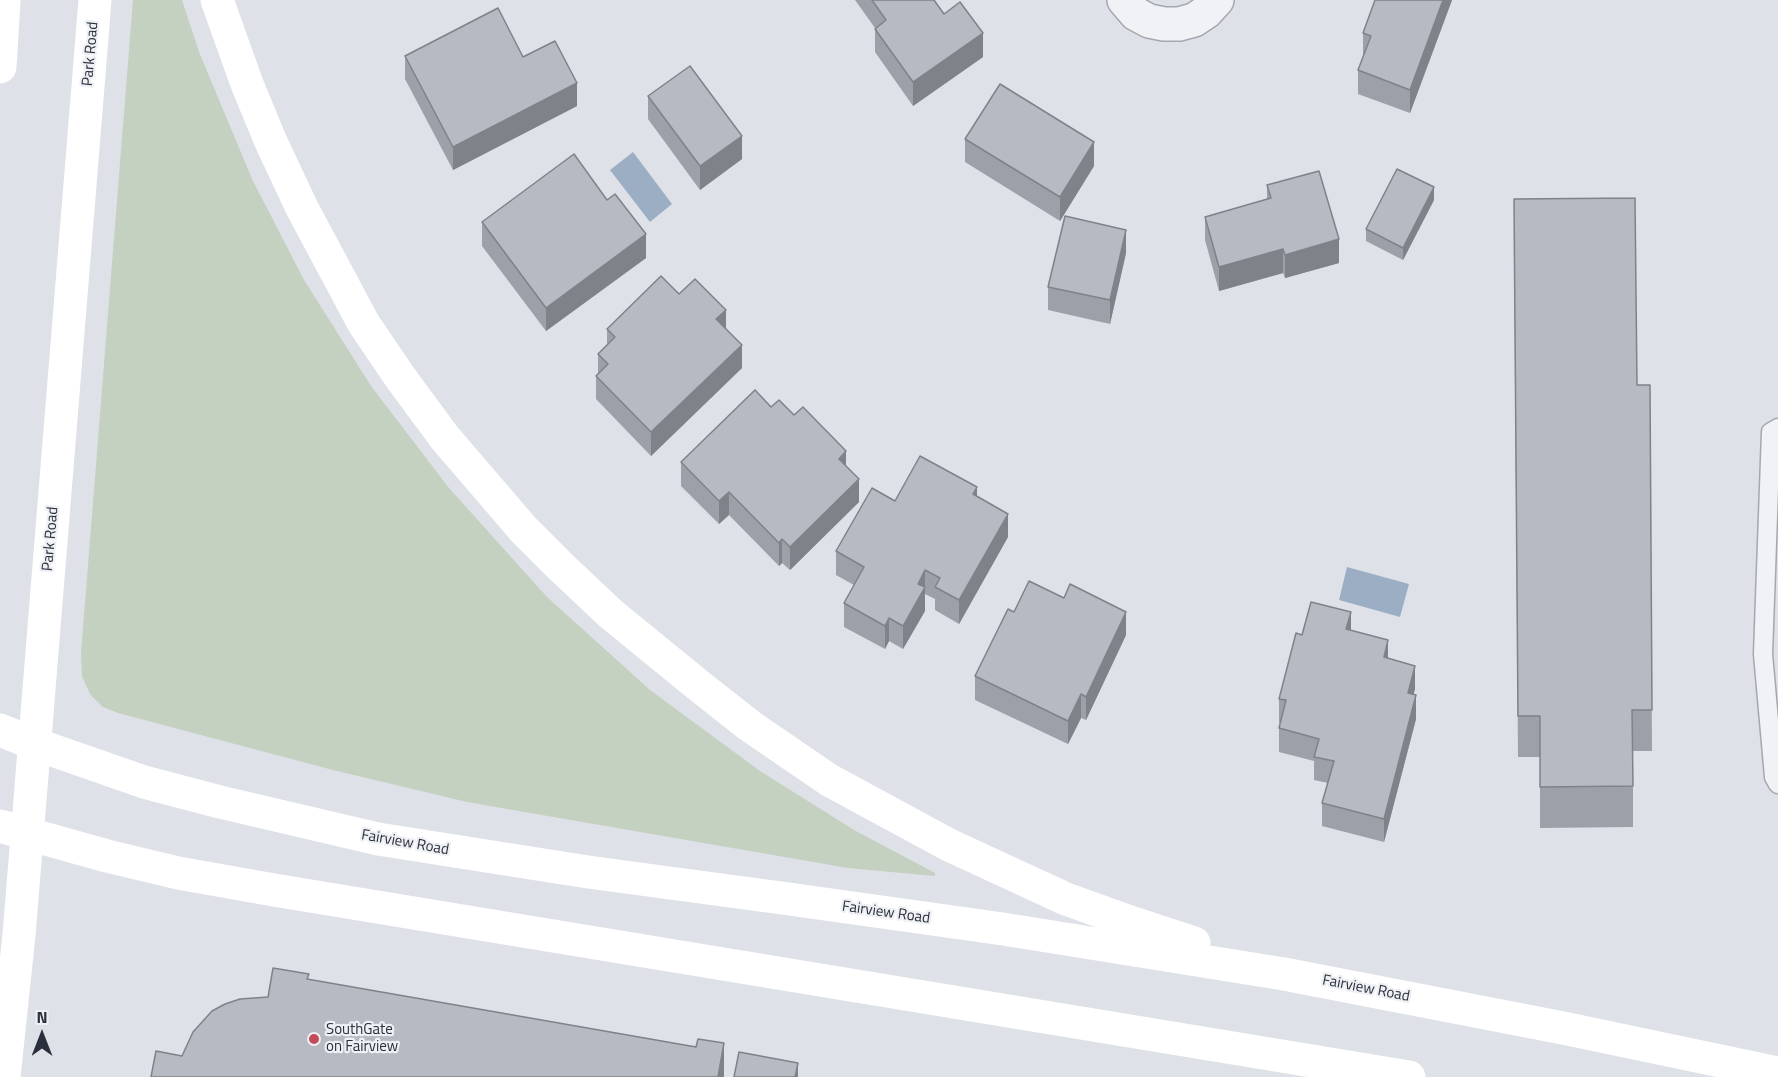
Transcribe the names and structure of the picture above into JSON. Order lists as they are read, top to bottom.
{
  "streets": {
    "main road": ["Park Road", "Fairview Road"]
  },
  "crossings": [
    ["Park Road", "Fairview Road"]
  ],
  "places": ["SouthGate on Fairview"],
  "north": "top"
}
